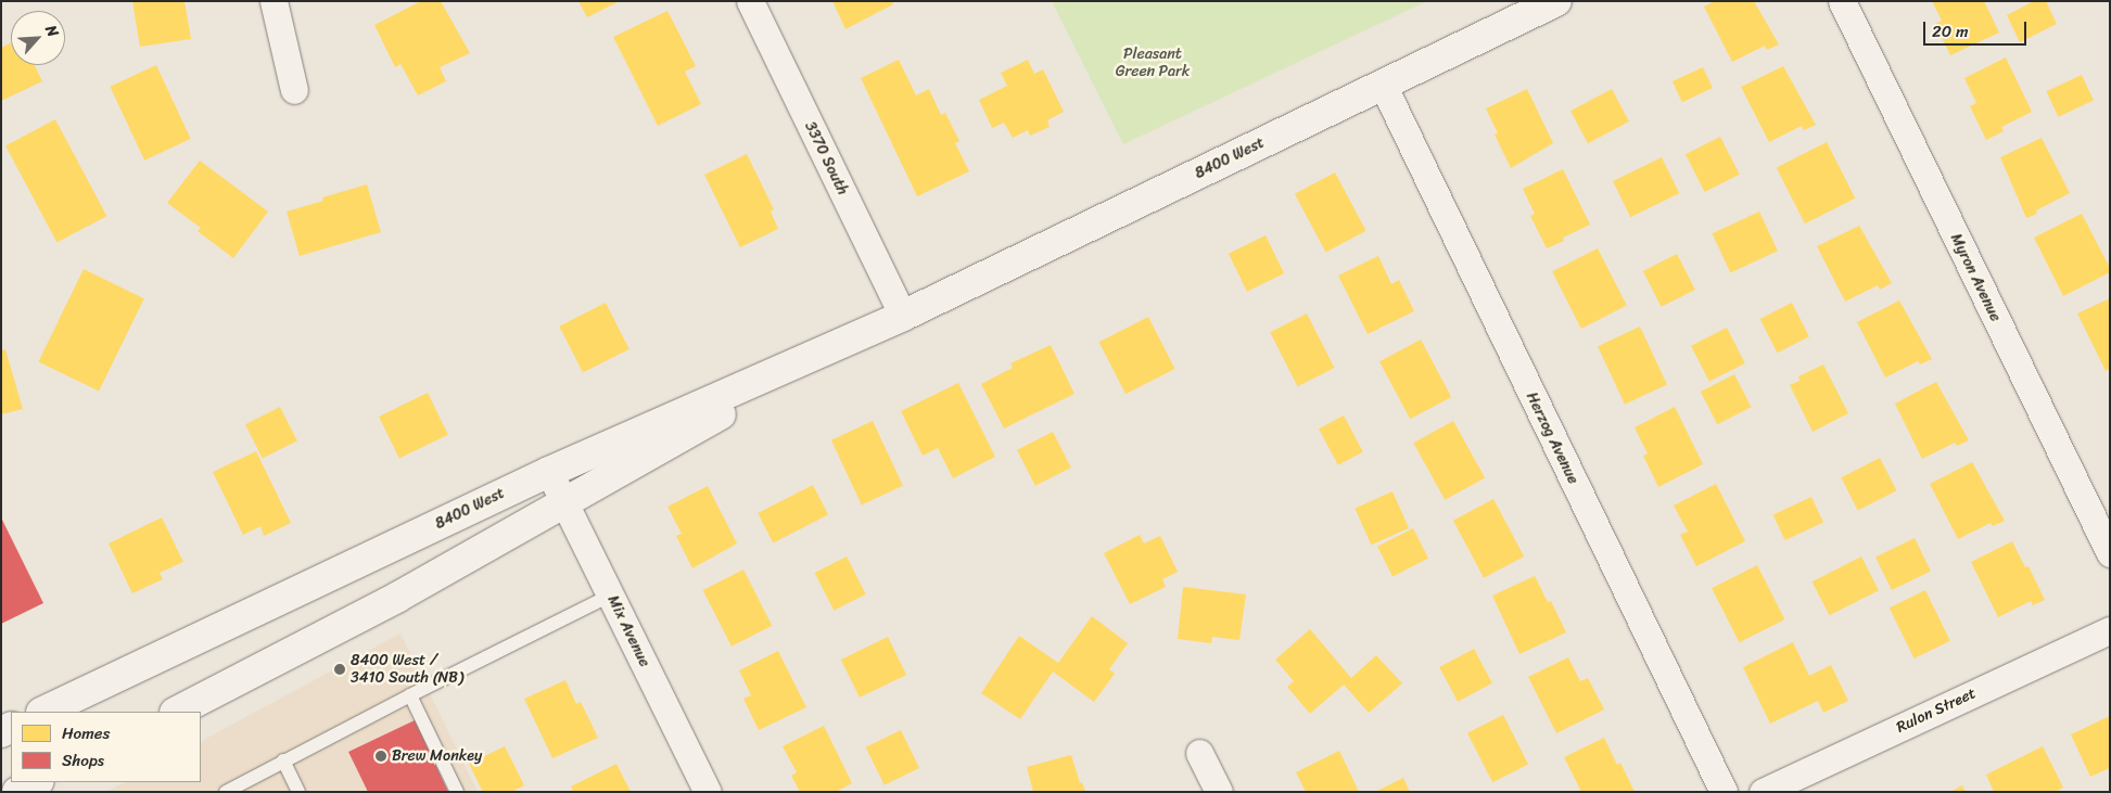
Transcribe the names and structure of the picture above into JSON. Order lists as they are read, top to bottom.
{
  "streets": {
    "main road": ["8400 West"],
    "street": [
      "3370 South",
      "Myron Avenue",
      "Herzog Avenue",
      "Mix Avenue",
      "Rulon Street"
    ]
  },
  "crossings": [
    ["3370 South", "8400 West"],
    ["8400 West", "Herzog Avenue"],
    ["8400 West", "Mix Avenue"]
  ],
  "parks": ["Pleasant Green Park"],
  "places": ["8400 West / 3410 South (NB)", "Brew Monkey"],
  "legend": ["Homes", "Shops"],
  "scale_bar": "20 m",
  "north": "top right"
}
